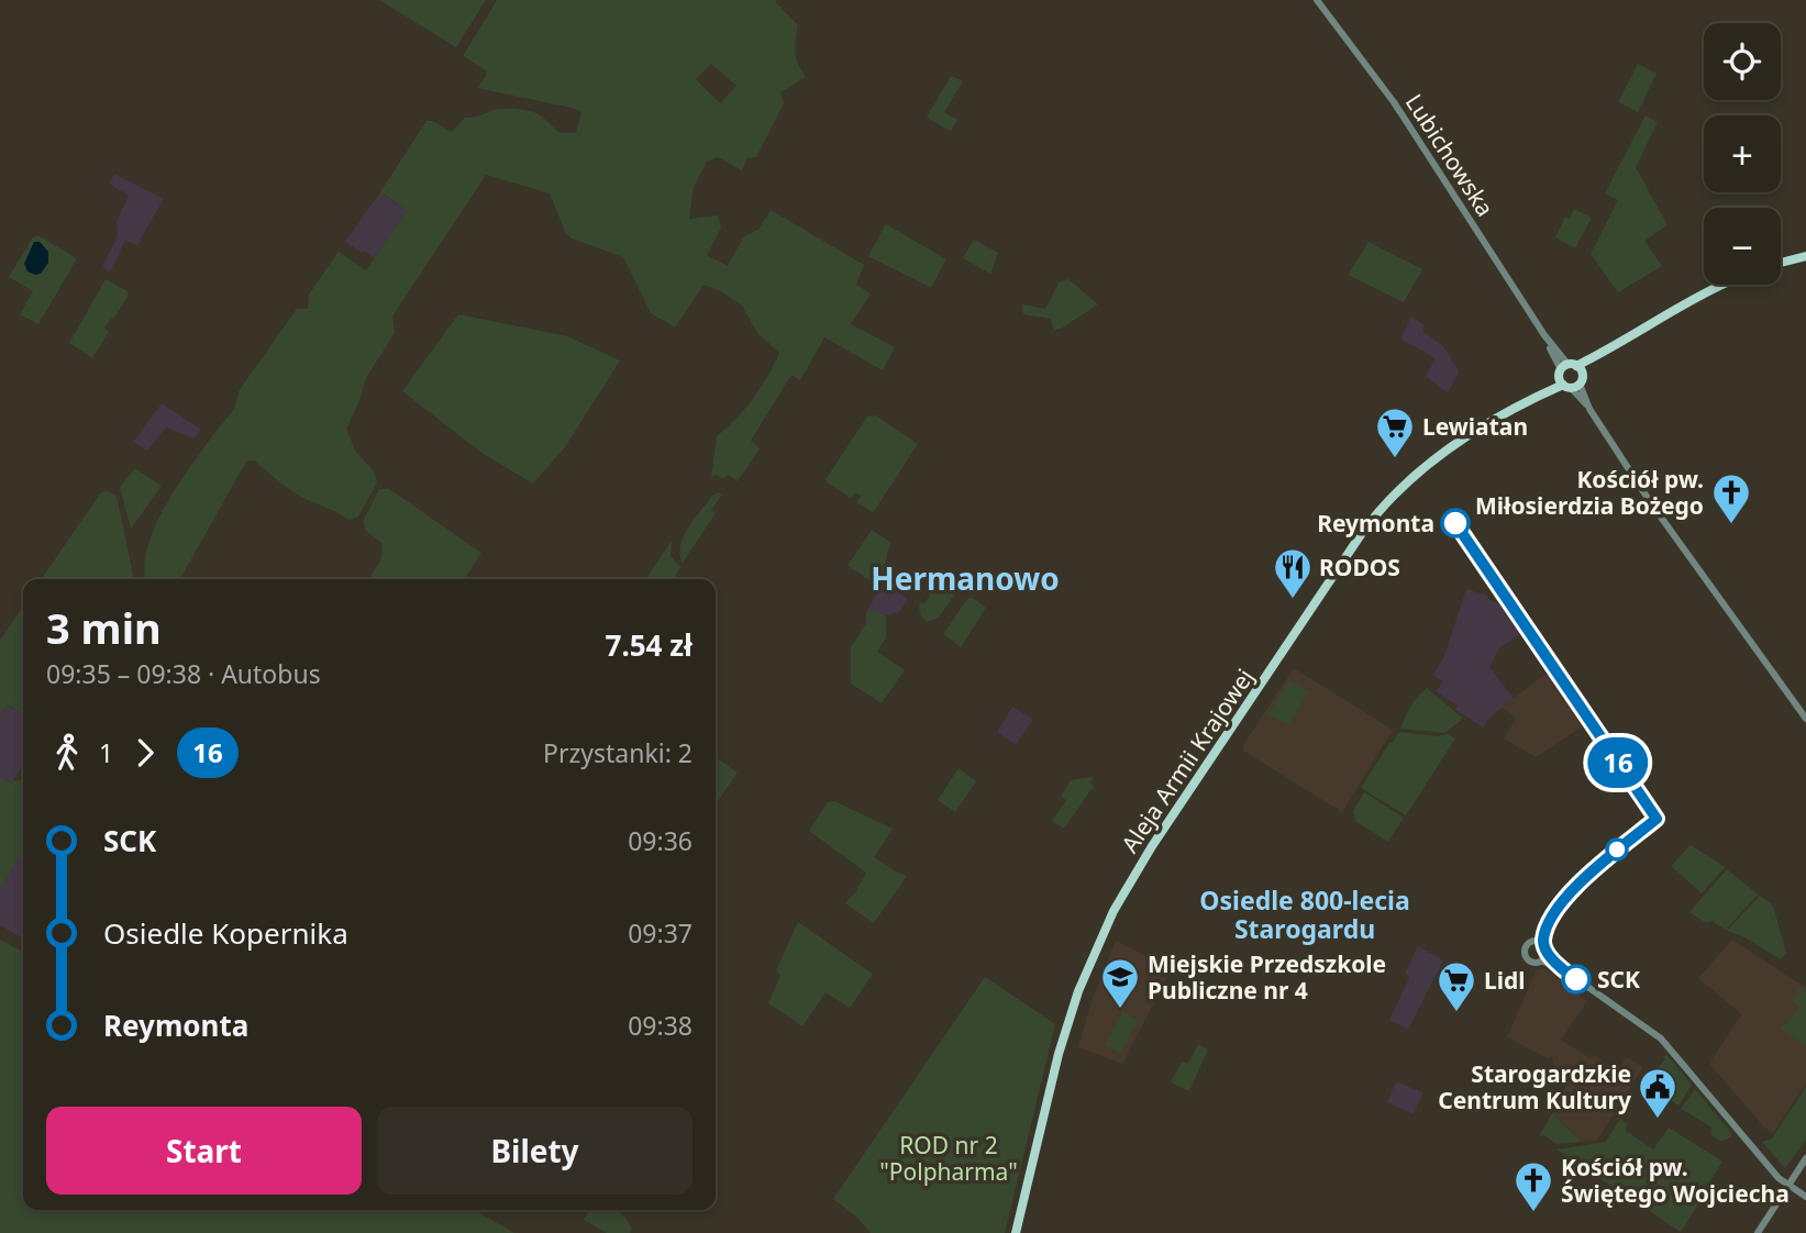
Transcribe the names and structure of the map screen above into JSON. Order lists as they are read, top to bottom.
{
  "streets": {
    "main road": ["Aleja Armii Krajowej"],
    "street": ["Lubichowska"]
  },
  "crossings": [
    ["Lubichowska", "Aleja Armii Krajowej"]
  ],
  "districts": ["Hermanowo", "Osiedle 800-lecia Starogardu"],
  "parks": ["ROD nr 2 \"Polpharma\""],
  "places": {
    "supermarket": ["Lewiatan", "Lidl"],
    "other": ["Reymonta", "SCK"],
    "church": ["Kościół pw. Miłosierdzia Bożego", "Kościół pw. Świętego Wojciecha"],
    "restaurant": ["RODOS"],
    "school or university": ["Miejskie Przedszkole Publiczne nr 4"],
    "public building": ["Starogardzkie Centrum Kultury"]
  },
  "lines": ["bus line 16"],
  "page": {
    "on_map": "16",
    "map_buttons": ["+", "−"],
    "heading": ["3 min", "09:35 – 09:38 · Autobus", "7.54 zł"],
    "legs": ["1", "16", "Przystanki: 2"],
    "list": [
      {
        "name": "SCK",
        "value": "09:36"
      },
      {
        "name": "Osiedle Kopernika",
        "value": "09:37"
      },
      {
        "name": "Reymonta",
        "value": "09:38"
      }
    ],
    "buttons": ["Start", "Bilety"]
  }
}
